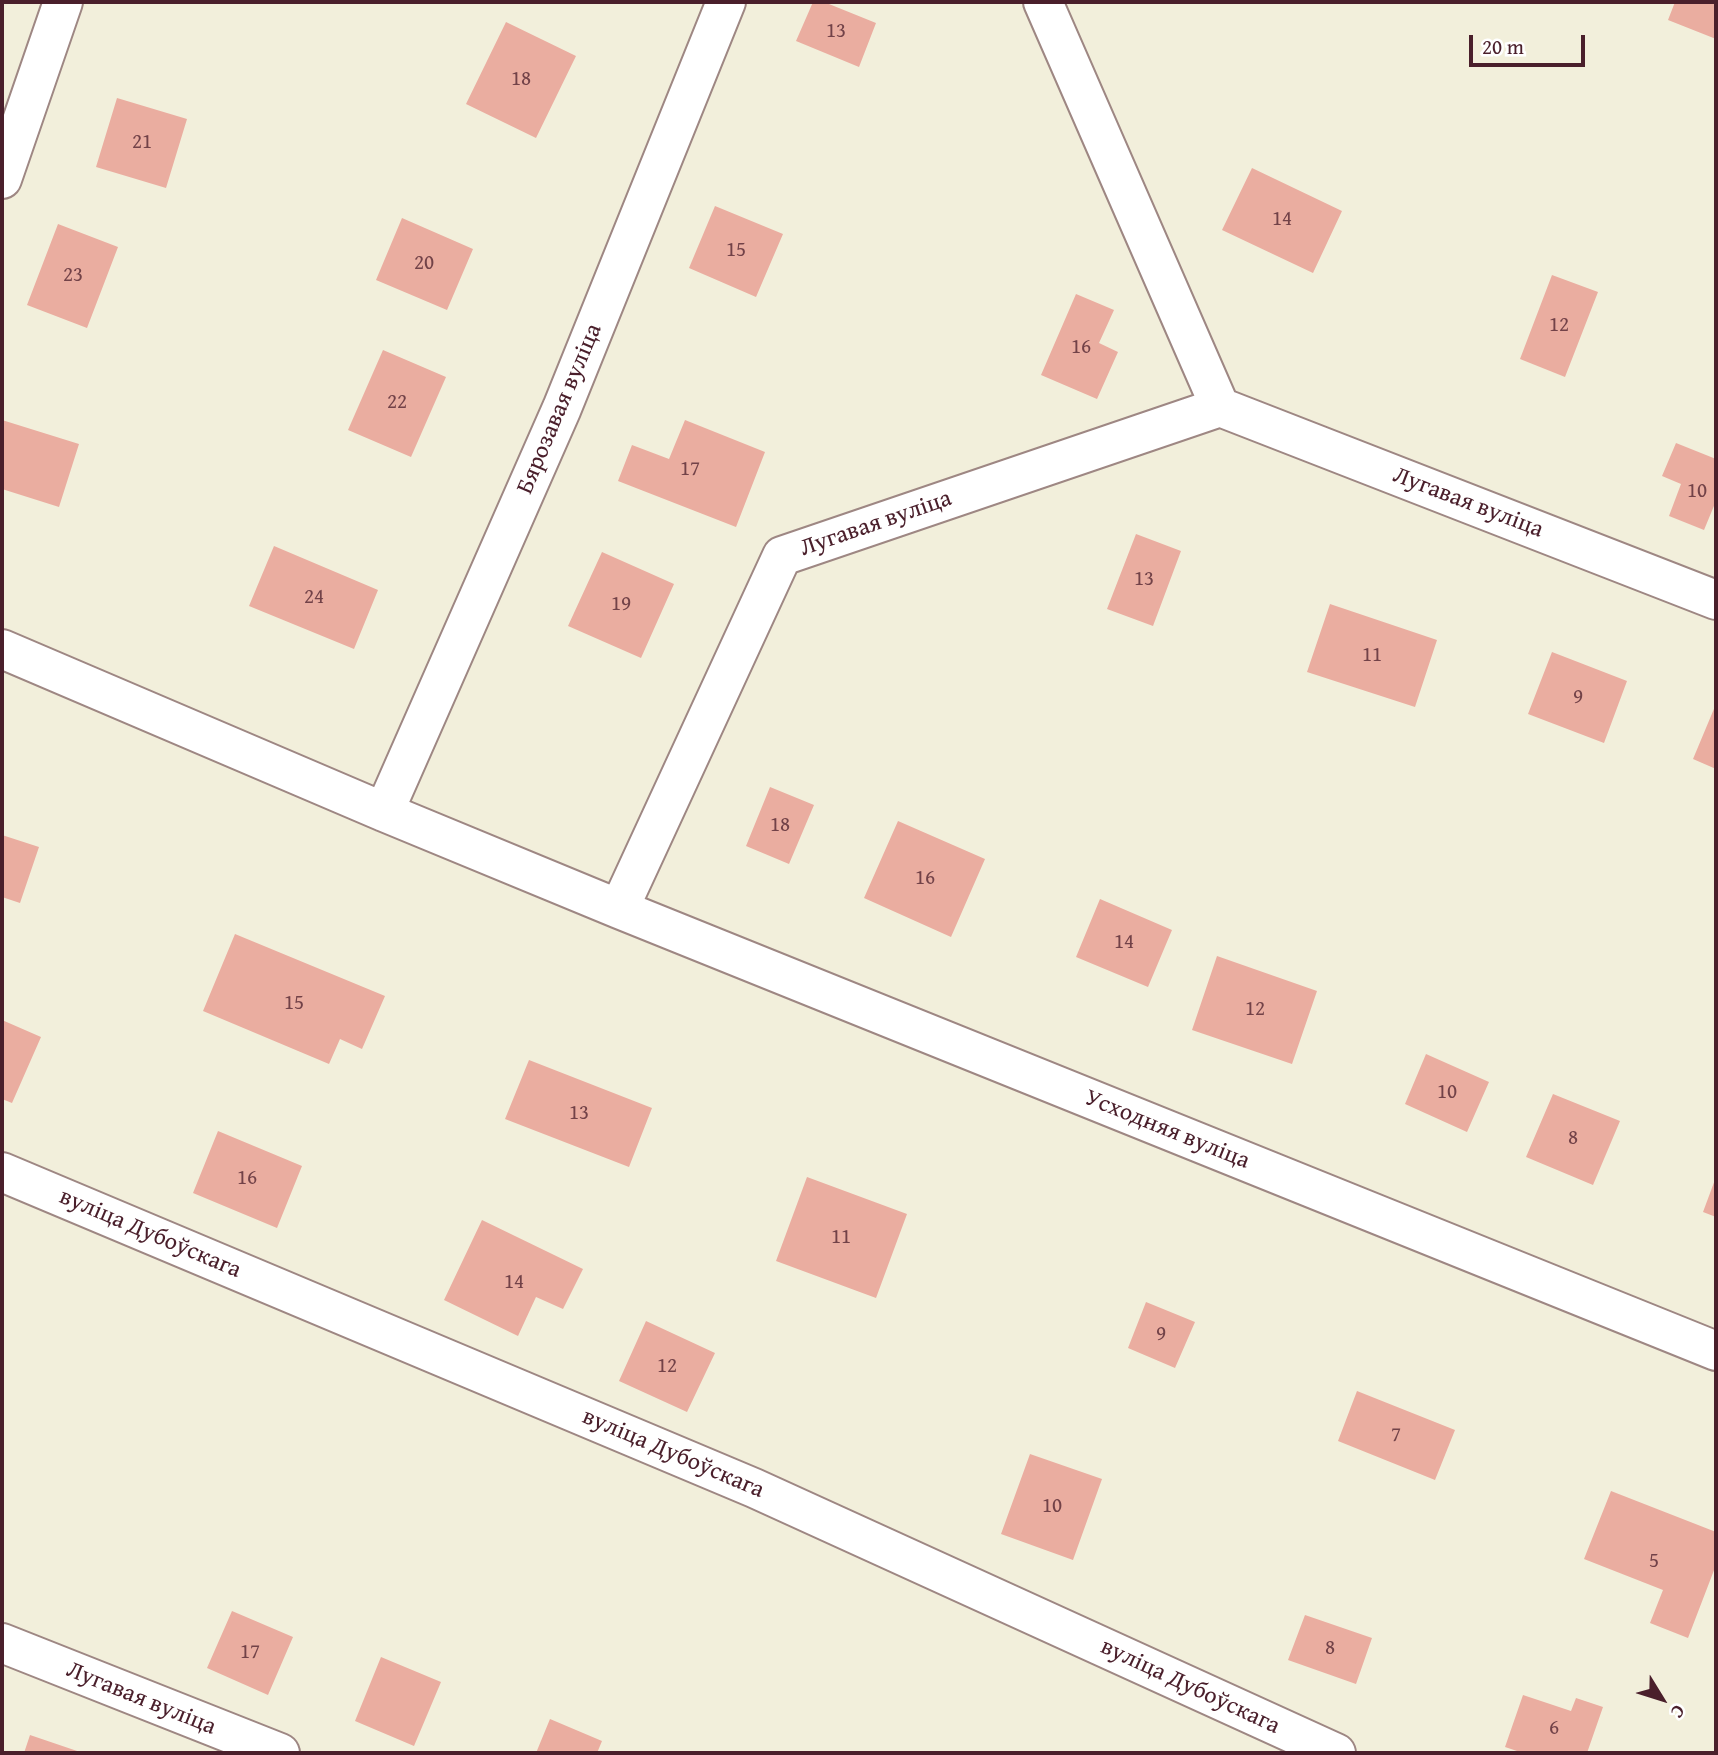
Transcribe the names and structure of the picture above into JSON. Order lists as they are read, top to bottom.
{
  "streets": {
    "street": [
      "Бярозавая вуліца",
      "Лугавая вуліца",
      "Усходняя вуліца",
      "вуліца Дубоўскага"
    ]
  },
  "crossings": [
    ["Лугавая вуліца", "Усходняя вуліца"]
  ],
  "house_numbers": [
    "13",
    "18",
    "21",
    "14",
    "15",
    "20",
    "23",
    "12",
    "16",
    "22",
    "17",
    "10",
    "13",
    "24",
    "19",
    "11",
    "9",
    "18",
    "16",
    "14",
    "15",
    "12",
    "10",
    "13",
    "8",
    "16",
    "11",
    "14",
    "9",
    "12",
    "7",
    "10",
    "5",
    "8",
    "17",
    "6"
  ],
  "scale_bar": "20 m",
  "north": "bottom right"
}
